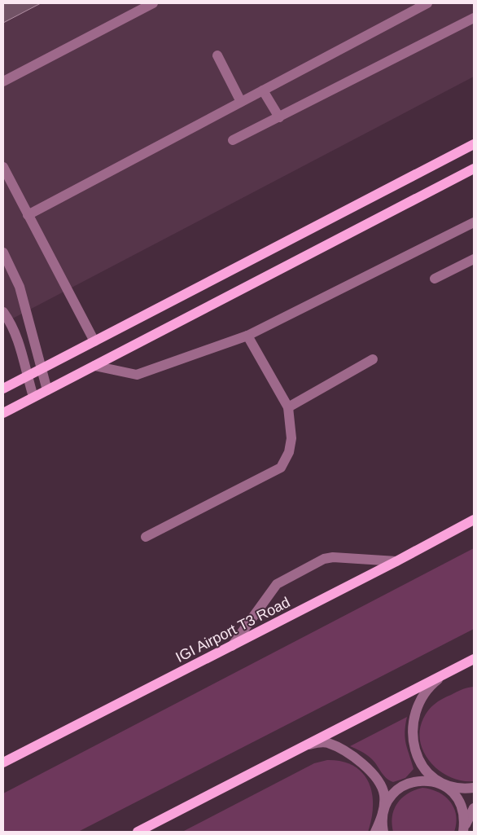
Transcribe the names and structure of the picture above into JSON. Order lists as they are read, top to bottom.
{
  "streets": {
    "main road": ["IGI Airport T3 Road"]
  }
}
